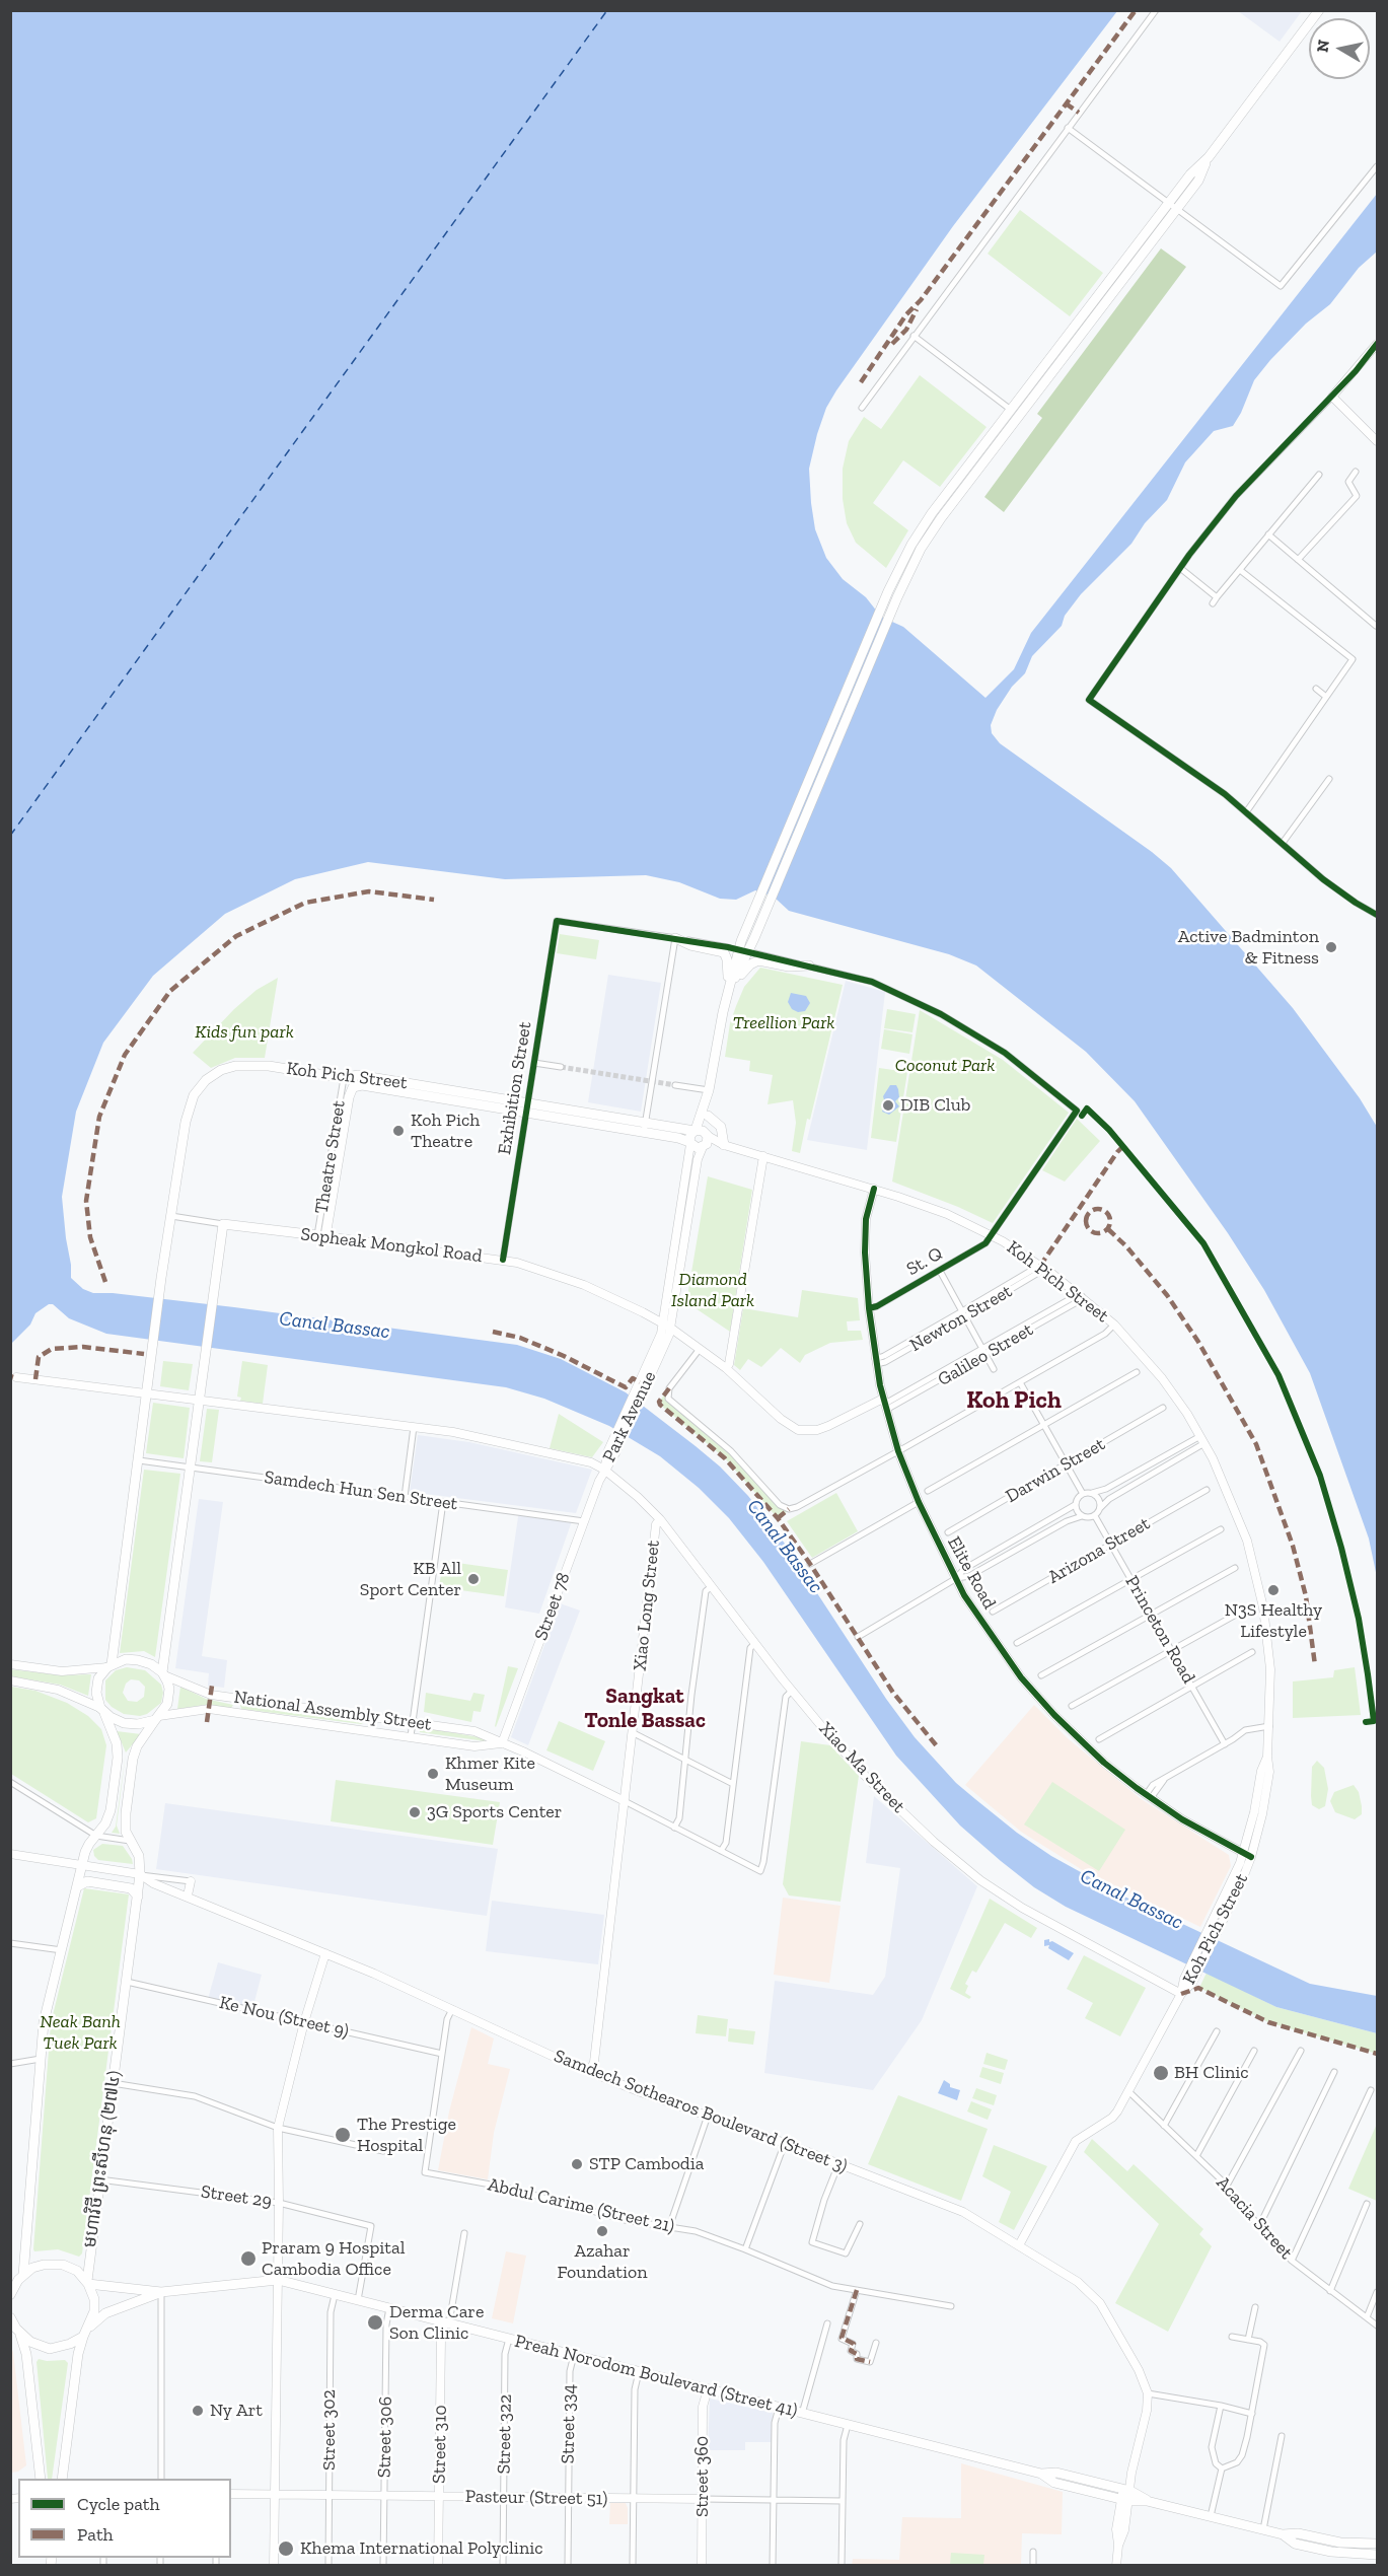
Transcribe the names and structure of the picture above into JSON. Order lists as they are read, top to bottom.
{
  "streets": {
    "main road": [
      "Koh Pich Street",
      "Theatre Street",
      "Sopheak Mongkol Road",
      "មហាវិថី ព្រះសីហនុ (២៧៤)",
      "Preah Norodom Boulevard (Street 41)"
    ],
    "street": [
      "Exhibition Street",
      "St. Q",
      "Newton Street",
      "Galileo Street",
      "Park Avenue",
      "Darwin Street",
      "Samdech Hun Sen Street",
      "Arizona Street",
      "Elite Road",
      "Xiao Long Street",
      "Street 78",
      "Princeton Road",
      "National Assembly Street",
      "Xiao Ma Street",
      "Ke Nou (Street 9)",
      "Samdech Sothearos Boulevard (Street 3)",
      "Street 29",
      "Abdul Carime (Street 21)",
      "Acacia Street",
      "Street 334",
      "Street 302",
      "Street 322",
      "Street 306",
      "Street 310",
      "Street 360",
      "Pasteur (Street 51)"
    ]
  },
  "crossings": [
    ["Koh Pich Street", "Exhibition Street"],
    ["Koh Pich Street", "Theatre Street"],
    ["Koh Pich Street", "Sopheak Mongkol Road"],
    ["Koh Pich Street", "St. Q"],
    ["Koh Pich Street", "Newton Street"],
    ["Koh Pich Street", "Galileo Street"],
    ["Koh Pich Street", "Park Avenue"],
    ["Koh Pich Street", "Samdech Hun Sen Street"],
    ["Koh Pich Street", "Elite Road"],
    ["Koh Pich Street", "National Assembly Street"],
    ["Koh Pich Street", "Xiao Ma Street"],
    ["Koh Pich Street", "Samdech Sothearos Boulevard (Street 3)"],
    ["Koh Pich Street", "មហាវិថី ព្រះសីហនុ (២៧៤)"],
    ["Koh Pich Street", "Acacia Street"],
    ["Exhibition Street", "Sopheak Mongkol Road"],
    ["Theatre Street", "Sopheak Mongkol Road"],
    ["Sopheak Mongkol Road", "Galileo Street"],
    ["Sopheak Mongkol Road", "Park Avenue"],
    ["Sopheak Mongkol Road", "Elite Road"],
    ["St. Q", "Elite Road"],
    ["Newton Street", "Elite Road"],
    ["Galileo Street", "Elite Road"],
    ["Park Avenue", "Street 78"],
    ["Park Avenue", "Xiao Ma Street"],
    ["Samdech Hun Sen Street", "Street 78"],
    ["Arizona Street", "Princeton Road"],
    ["Xiao Long Street", "National Assembly Street"],
    ["Xiao Long Street", "Xiao Ma Street"],
    ["Xiao Long Street", "Samdech Sothearos Boulevard (Street 3)"],
    ["Street 78", "National Assembly Street"],
    ["Street 78", "Xiao Ma Street"],
    ["National Assembly Street", "មហាវិថី ព្រះសីហនុ (២៧៤)"],
    ["Ke Nou (Street 9)", "មហាវិថី ព្រះសីហនុ (២៧៤)"],
    ["Ke Nou (Street 9)", "Abdul Carime (Street 21)"],
    ["Samdech Sothearos Boulevard (Street 3)", "មហាវិថី ព្រះសីហនុ (២៧៤)"],
    ["មហាវិថី ព្រះសីហនុ (២៧៤)", "Street 29"],
    ["មហាវិថី ព្រះសីហនុ (២៧៤)", "Preah Norodom Boulevard (Street 41)"],
    ["Street 29", "Preah Norodom Boulevard (Street 41)"],
    ["Preah Norodom Boulevard (Street 41)", "Street 334"],
    ["Preah Norodom Boulevard (Street 41)", "Street 302"],
    ["Preah Norodom Boulevard (Street 41)", "Street 322"],
    ["Preah Norodom Boulevard (Street 41)", "Street 306"],
    ["Preah Norodom Boulevard (Street 41)", "Street 310"],
    ["Preah Norodom Boulevard (Street 41)", "Street 360"],
    ["Street 334", "Pasteur (Street 51)"],
    ["Street 302", "Pasteur (Street 51)"],
    ["Street 322", "Pasteur (Street 51)"],
    ["Street 306", "Pasteur (Street 51)"],
    ["Street 310", "Pasteur (Street 51)"],
    ["Street 360", "Pasteur (Street 51)"]
  ],
  "districts": ["Koh Pich", "Sangkat Tonle Bassac"],
  "water": ["Canal Bassac"],
  "parks": [
    "Treellion Park",
    "Kids fun park",
    "Coconut Park",
    "Diamond Island Park",
    "Neak Banh Tuek Park"
  ],
  "places": [
    "Active Badminton & Fitness",
    "DIB Club",
    "Koh Pich Theatre",
    "KB All Sport Center",
    "N3S Healthy Lifestyle",
    "Khmer Kite Museum",
    "3G Sports Center",
    "BH Clinic",
    "The Prestige Hospital",
    "STP Cambodia",
    "Azahar Foundation",
    "Praram 9 Hospital Cambodia Office",
    "Derma Care Son Clinic",
    "Ny Art",
    "Khema International Polyclinic"
  ],
  "legend": ["Cycle path", "Path"],
  "north": "left"
}
